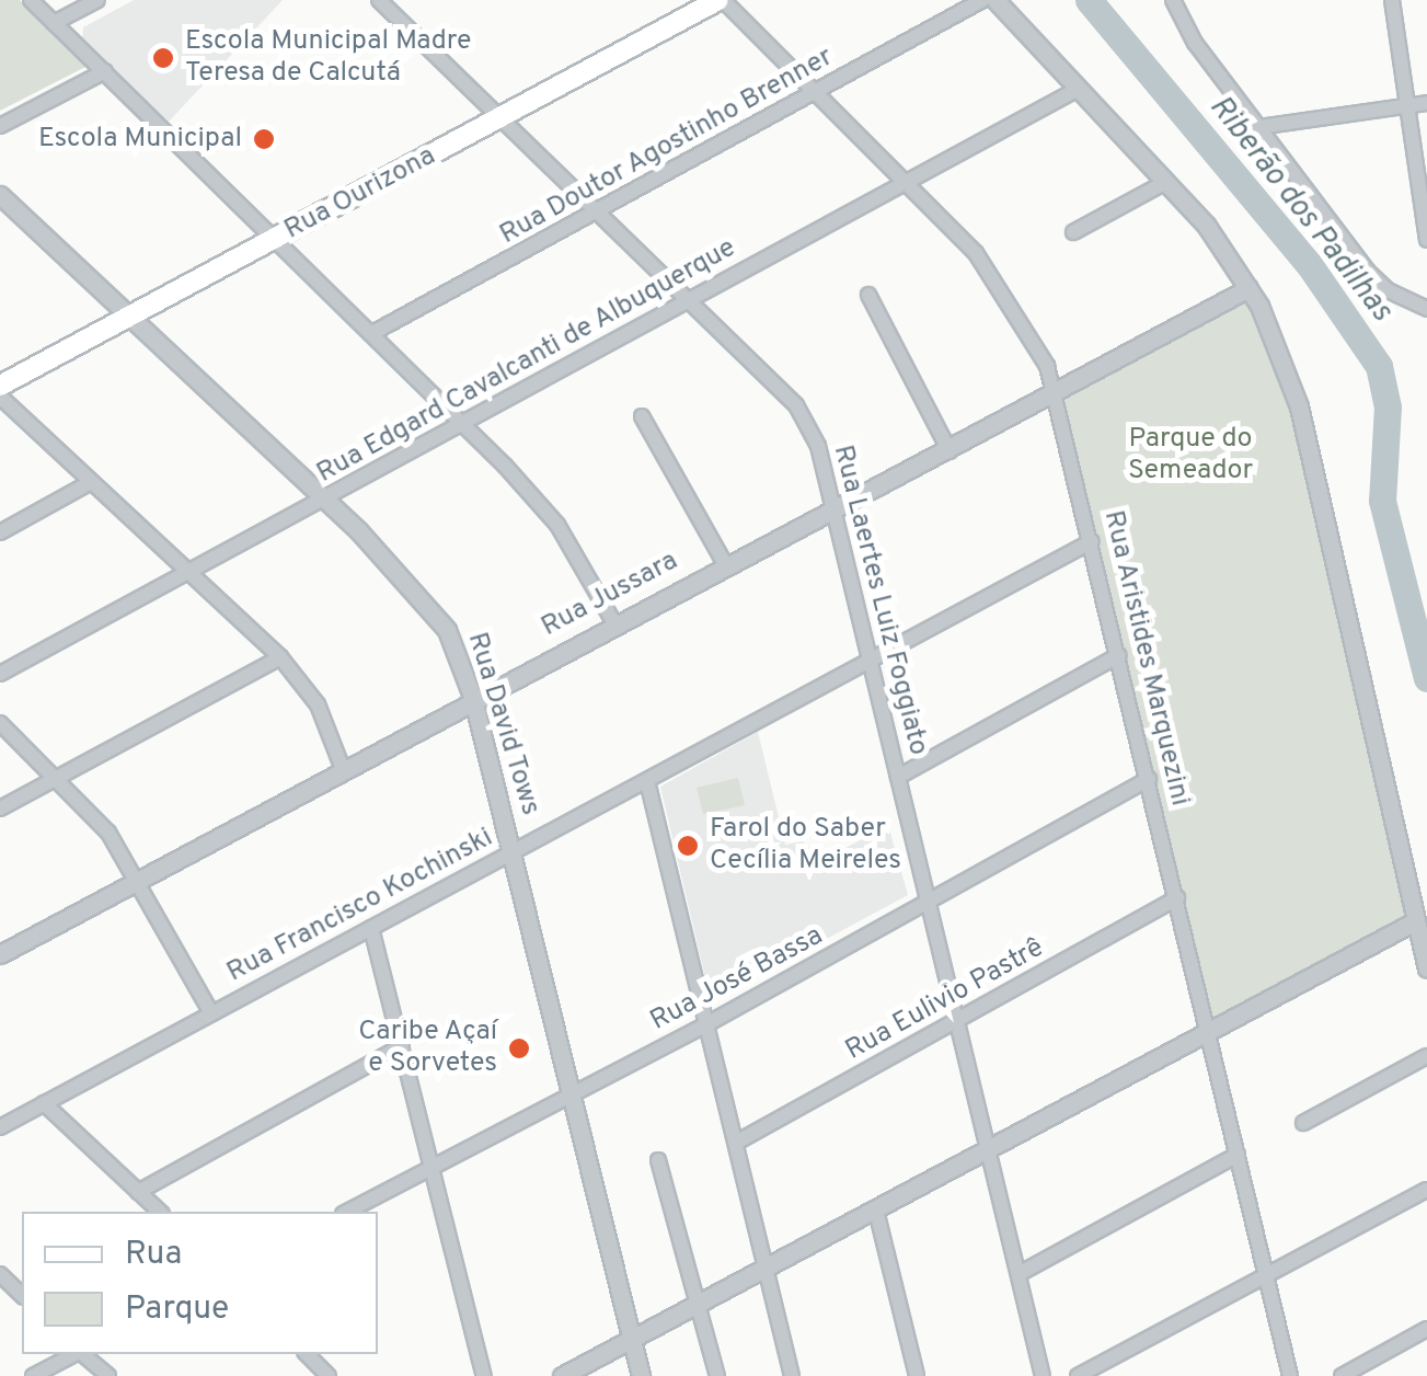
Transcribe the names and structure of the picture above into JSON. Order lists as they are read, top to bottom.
{
  "streets": {
    "main road": ["Rua Ourizona"],
    "street": [
      "Rua Doutor Agostinho Brenner",
      "Rua Edgard Cavalcanti de Albuquerque",
      "Rua Jussara",
      "Rua Laertes Luiz Foggiato",
      "Rua Aristides Marquezini",
      "Rua David Tows",
      "Rua Francisco Kochinski",
      "Rua José Bassa",
      "Rua Eulivio Pastrê"
    ]
  },
  "crossings": [
    ["Rua Doutor Agostinho Brenner", "Rua Laertes Luiz Foggiato"],
    ["Rua Doutor Agostinho Brenner", "Rua Aristides Marquezini"],
    ["Rua Ourizona", "Rua Laertes Luiz Foggiato"],
    ["Rua Ourizona", "Rua Aristides Marquezini"],
    ["Rua Ourizona", "Rua David Tows"],
    ["Rua Edgard Cavalcanti de Albuquerque", "Rua Laertes Luiz Foggiato"],
    ["Rua Edgard Cavalcanti de Albuquerque", "Rua Aristides Marquezini"],
    ["Rua Edgard Cavalcanti de Albuquerque", "Rua David Tows"],
    ["Rua Jussara", "Rua Laertes Luiz Foggiato"],
    ["Rua Jussara", "Rua Aristides Marquezini"],
    ["Rua Jussara", "Rua David Tows"],
    ["Rua Laertes Luiz Foggiato", "Rua Francisco Kochinski"],
    ["Rua Laertes Luiz Foggiato", "Rua José Bassa"],
    ["Rua Laertes Luiz Foggiato", "Rua Eulivio Pastrê"],
    ["Rua Aristides Marquezini", "Rua Francisco Kochinski"],
    ["Rua Aristides Marquezini", "Rua José Bassa"],
    ["Rua Aristides Marquezini", "Rua Eulivio Pastrê"],
    ["Rua David Tows", "Rua Francisco Kochinski"],
    ["Rua David Tows", "Rua José Bassa"]
  ],
  "water": ["Riberão dos Padilhas"],
  "parks": ["Parque do Semeador"],
  "places": [
    "Escola Municipal Madre Teresa de Calcutá",
    "Escola Municipal",
    "Farol do Saber Cecília Meireles",
    "Caribe Açaí e Sorvetes"
  ],
  "legend": ["Rua", "Parque"]
}
